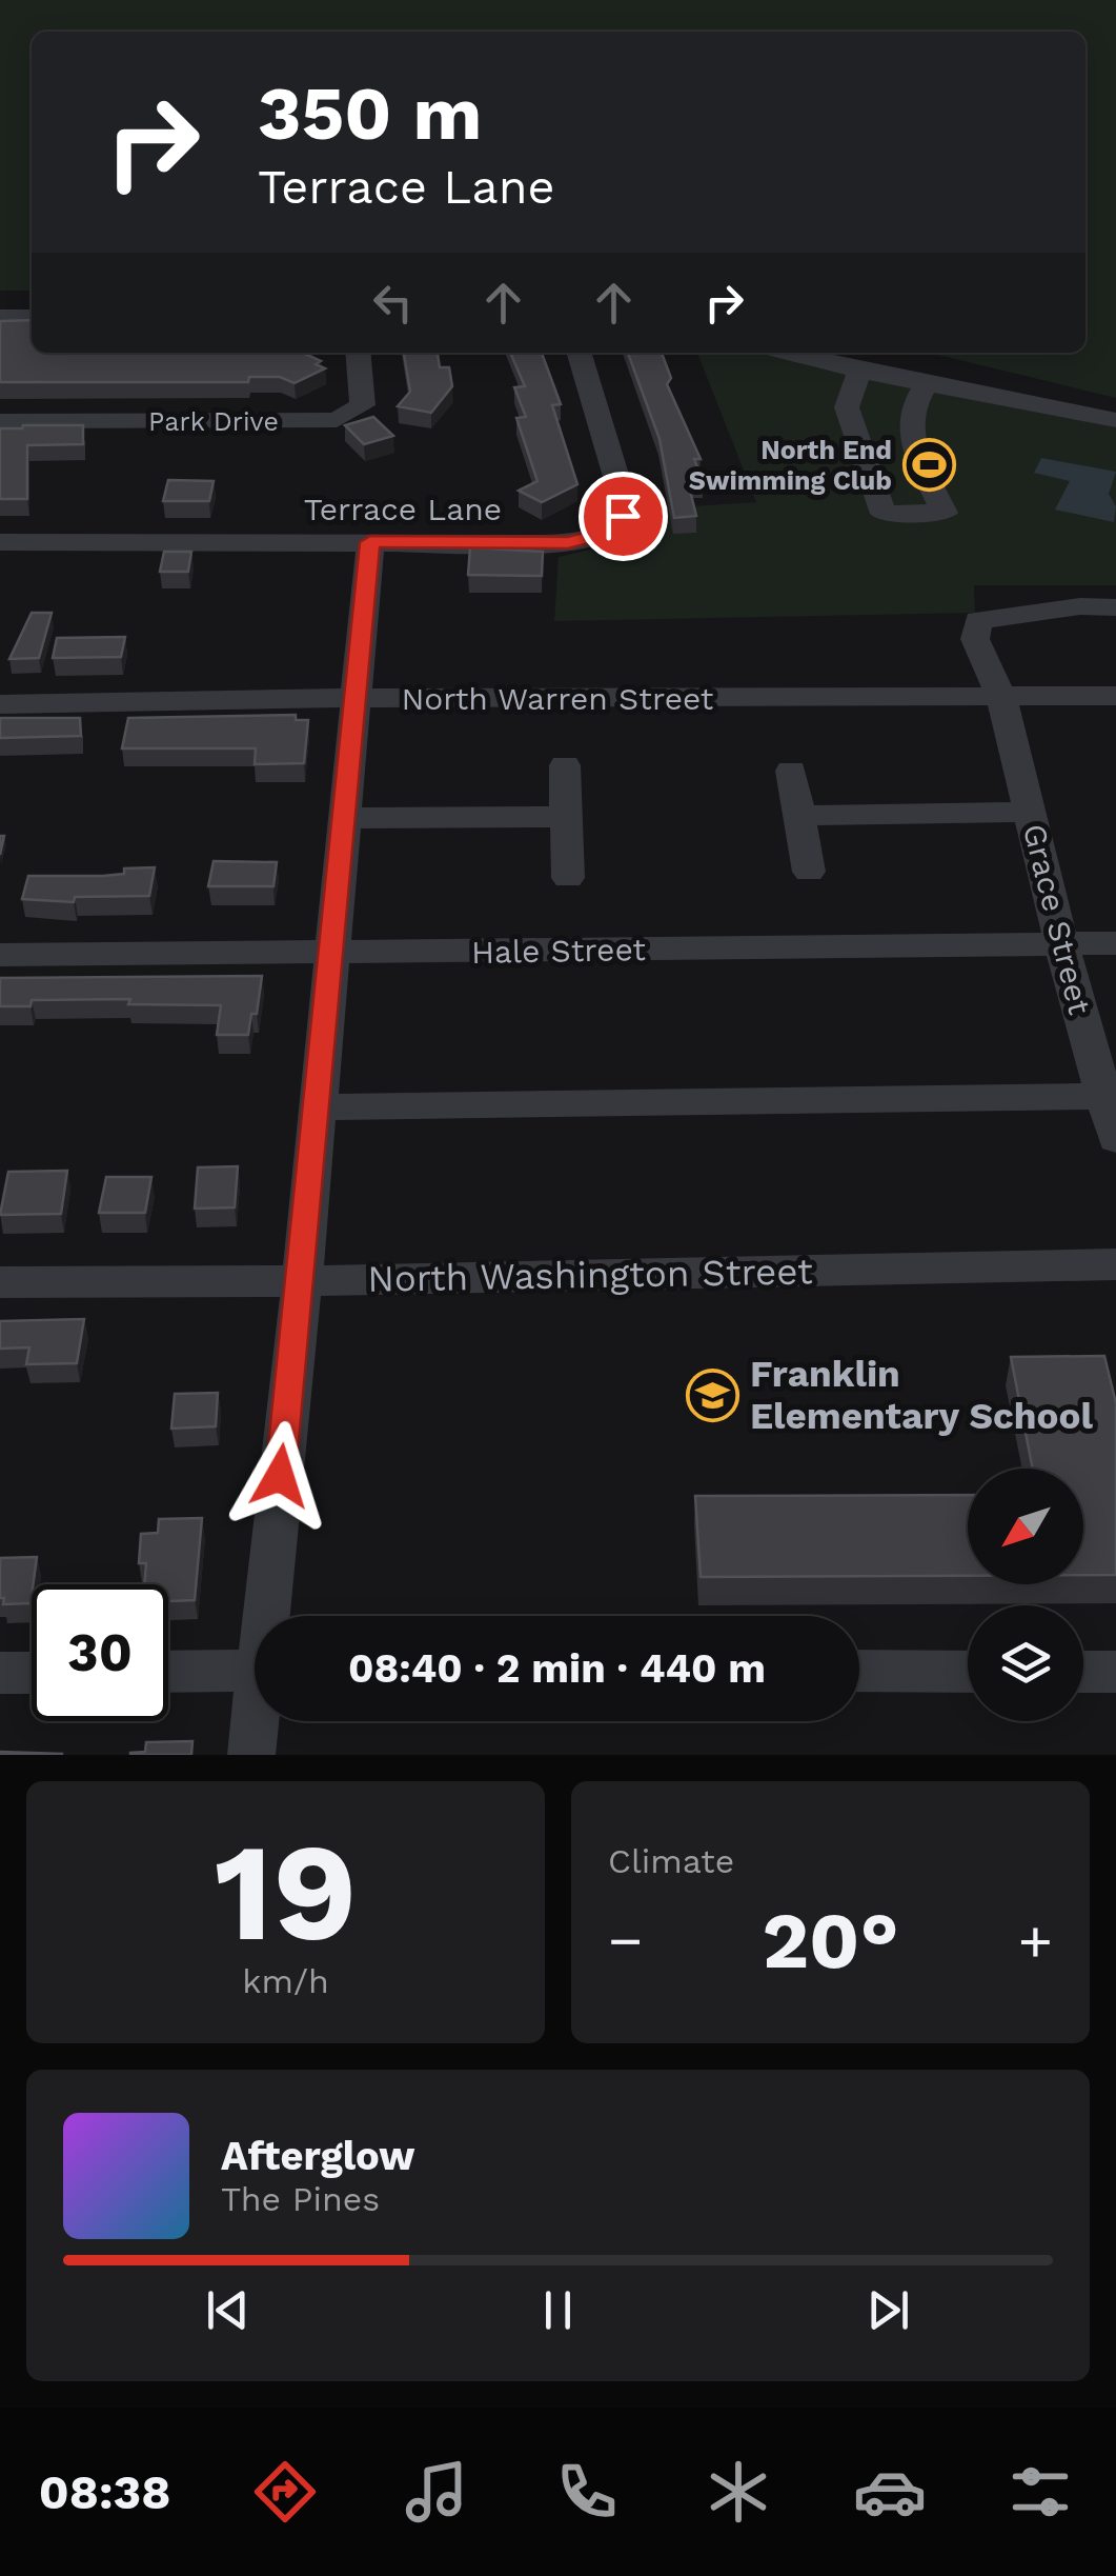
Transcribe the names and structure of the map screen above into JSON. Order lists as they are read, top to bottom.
{
  "streets": {
    "street": [
      "Park Drive",
      "Terrace Lane",
      "North Warren Street",
      "Grace Street",
      "Hale Street",
      "North Washington Street"
    ]
  },
  "crossings": [
    ["North Warren Street", "Grace Street"],
    ["Grace Street", "Hale Street"]
  ],
  "places": {
    "sports": ["North End Swimming Club"],
    "school or university": ["Franklin Elementary School"]
  },
  "north": "bottom left",
  "page": {
    "turn": ["350 m", "Terrace Lane"],
    "limit": "30",
    "trip": "08:40 · 2 min · 440 m",
    "tile": [
      ["19", "km/h"],
      "Climate"
    ],
    "heat": ["−", "20°", "+"],
    "song": ["Afterglow", "The Pines"],
    "tabs": "08:38"
  }
}
